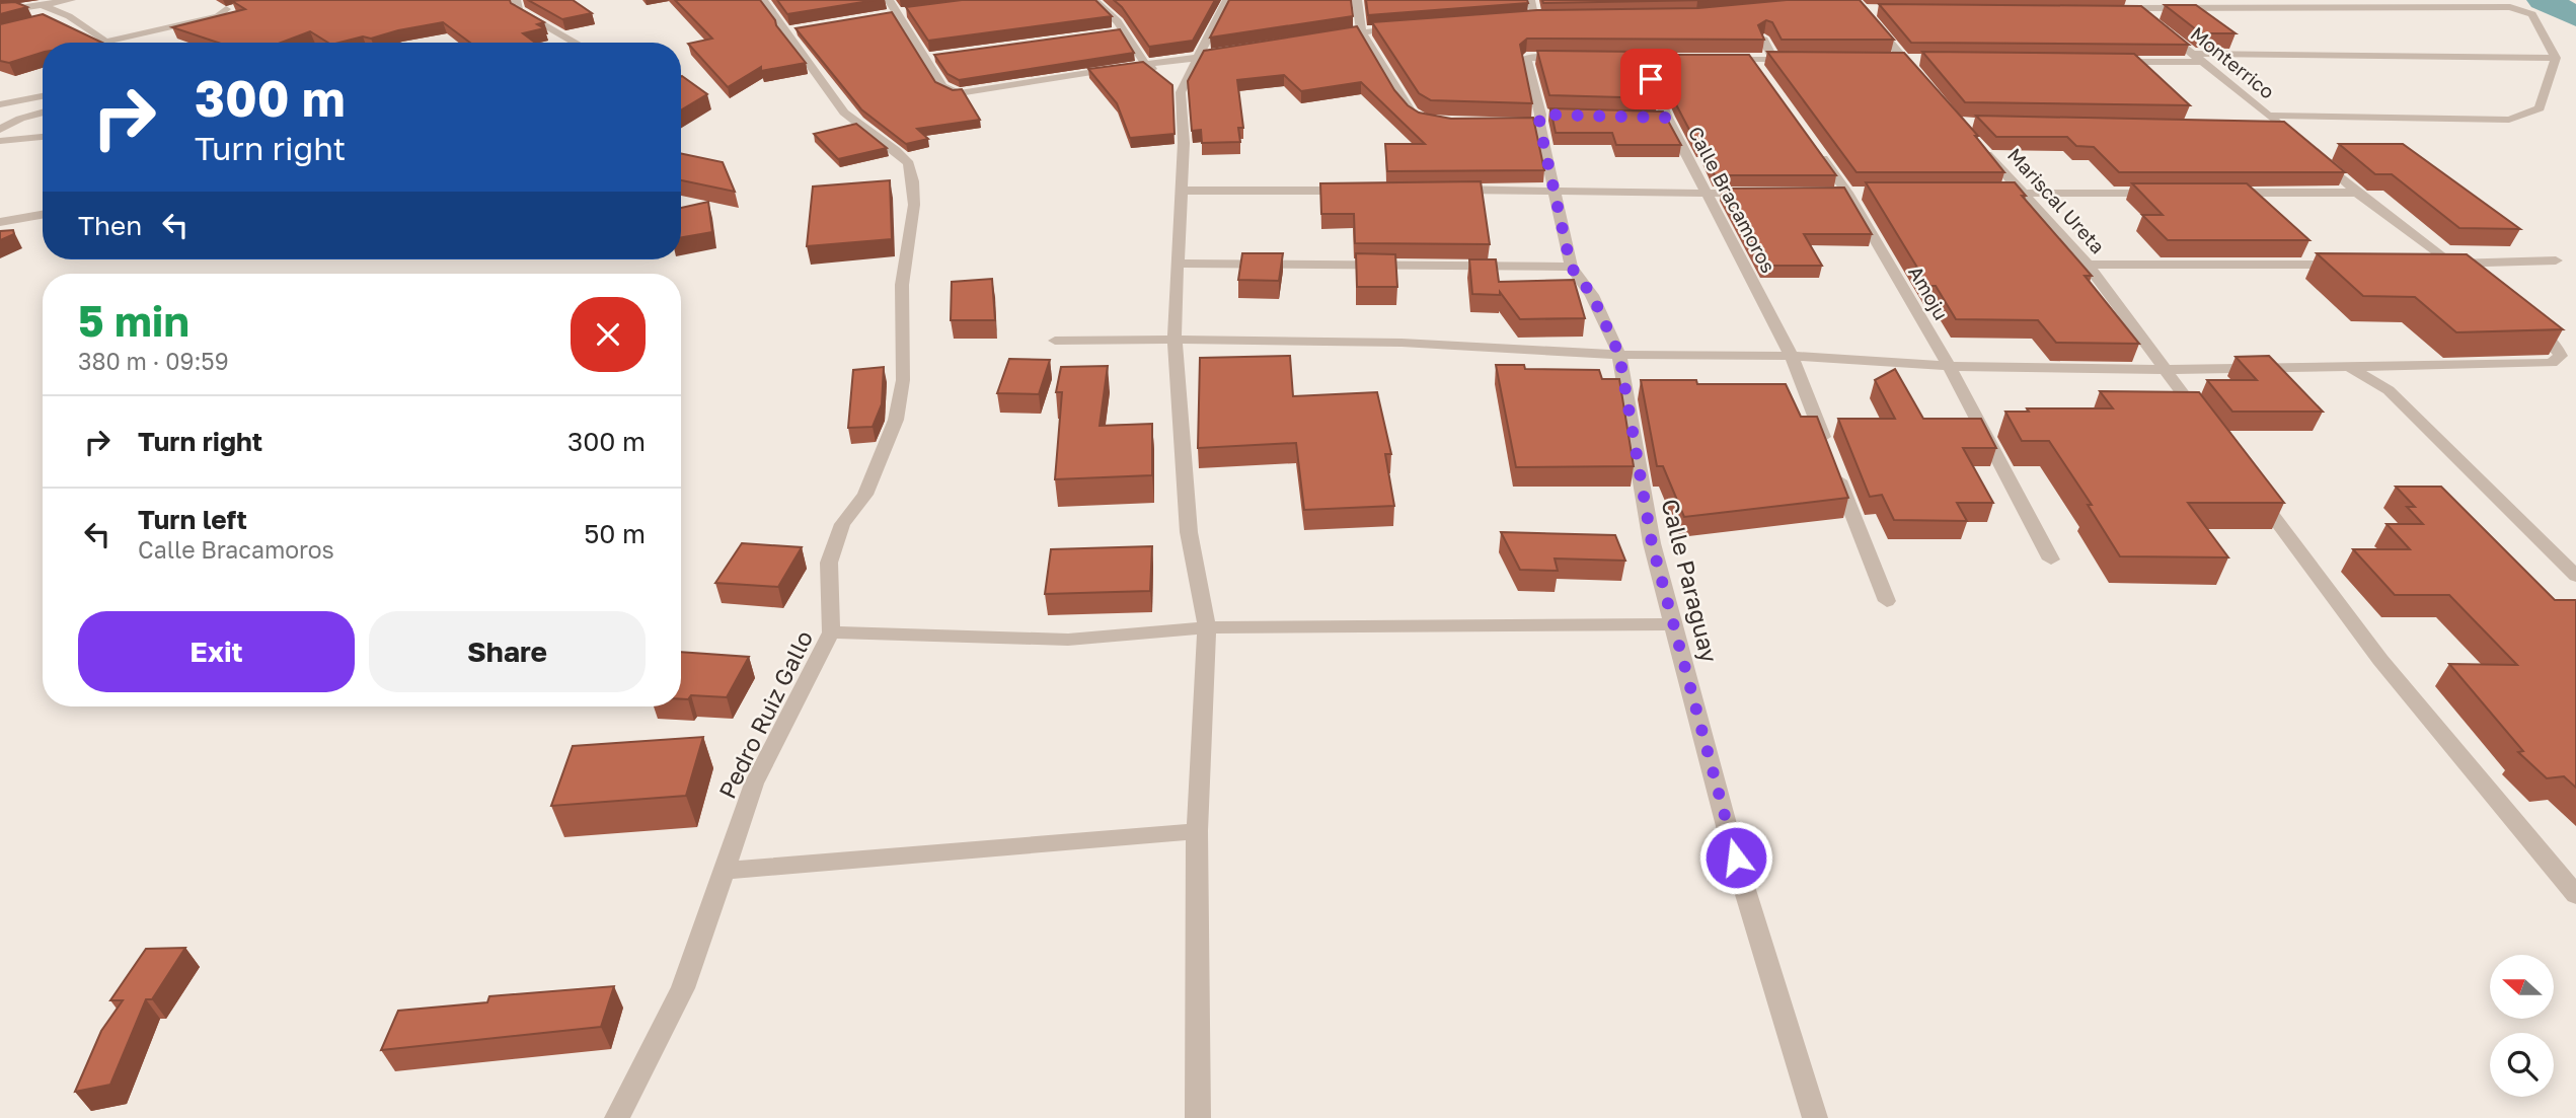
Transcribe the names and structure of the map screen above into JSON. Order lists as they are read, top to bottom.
{
  "streets": {
    "street": [
      "Monterrico",
      "Calle Bracamoros",
      "Mariscal Ureta",
      "Amoju",
      "Calle Paraguay",
      "Pedro Ruiz Gallo"
    ]
  },
  "north": "left",
  "page": {
    "turn": ["300 m", "Turn right"],
    "then": "Then",
    "heading": ["5 min", "380 m · 09:59"],
    "list": [
      {
        "name": "Turn right",
        "value": "300 m"
      },
      {
        "name": "Turn left",
        "note": "Calle Bracamoros",
        "value": "50 m"
      }
    ],
    "buttons": ["Exit", "Share"]
  }
}
